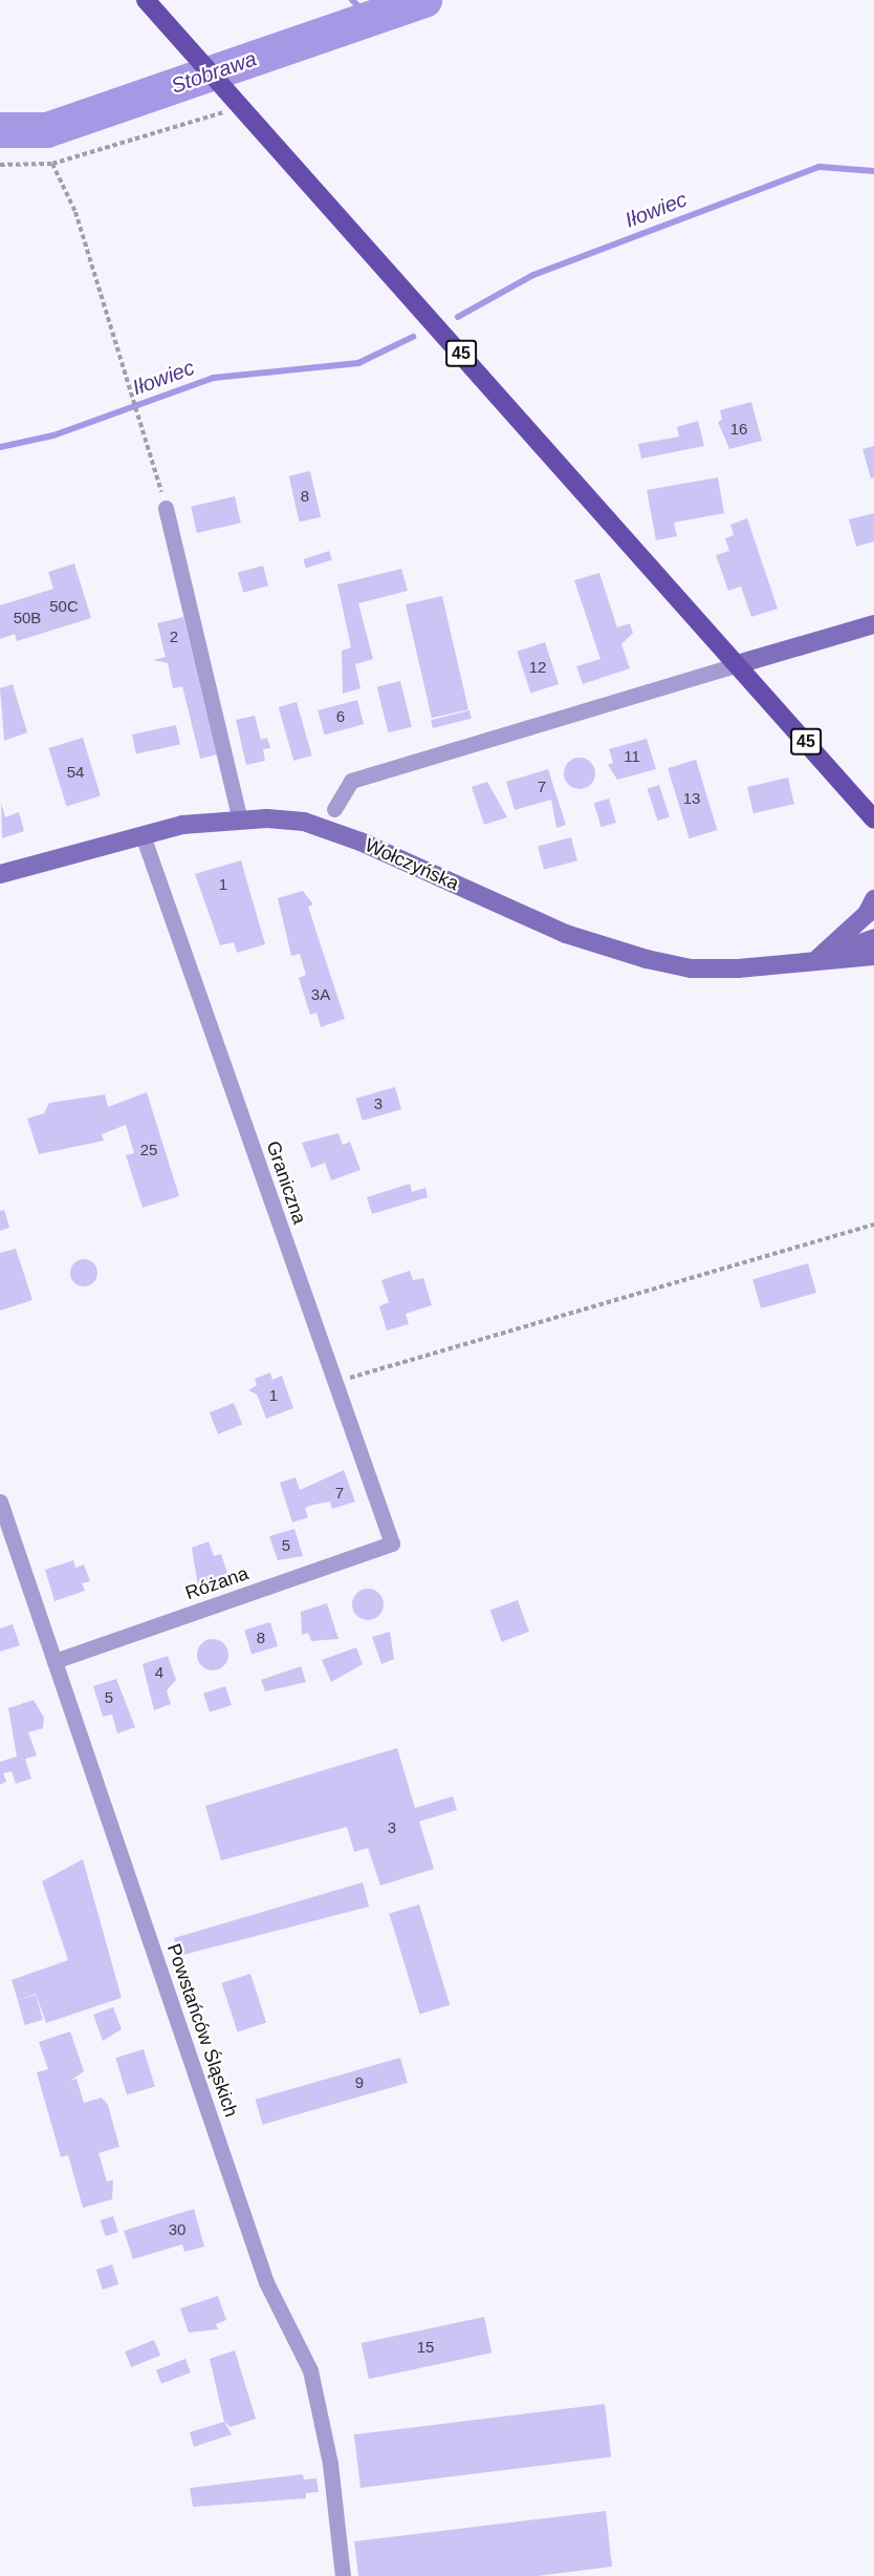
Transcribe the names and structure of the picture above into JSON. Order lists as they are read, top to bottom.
{
  "streets": {
    "main road": ["45"],
    "street": [
      "Wołczyńska",
      "Graniczna",
      "Różana",
      "Powstańców Śląskich"
    ]
  },
  "crossings": [
    ["Wołczyńska", "Graniczna"],
    ["Graniczna", "Różana"],
    ["Różana", "Powstańców Śląskich"]
  ],
  "water": ["Stobrawa", "Iłowiec"],
  "house_numbers": [
    "16",
    "8",
    "50C",
    "50B",
    "2",
    "12",
    "6",
    "11",
    "54",
    "7",
    "13",
    "1",
    "3A",
    "3",
    "25",
    "1",
    "7",
    "5",
    "8",
    "4",
    "5",
    "3",
    "9",
    "30",
    "15"
  ]
}
